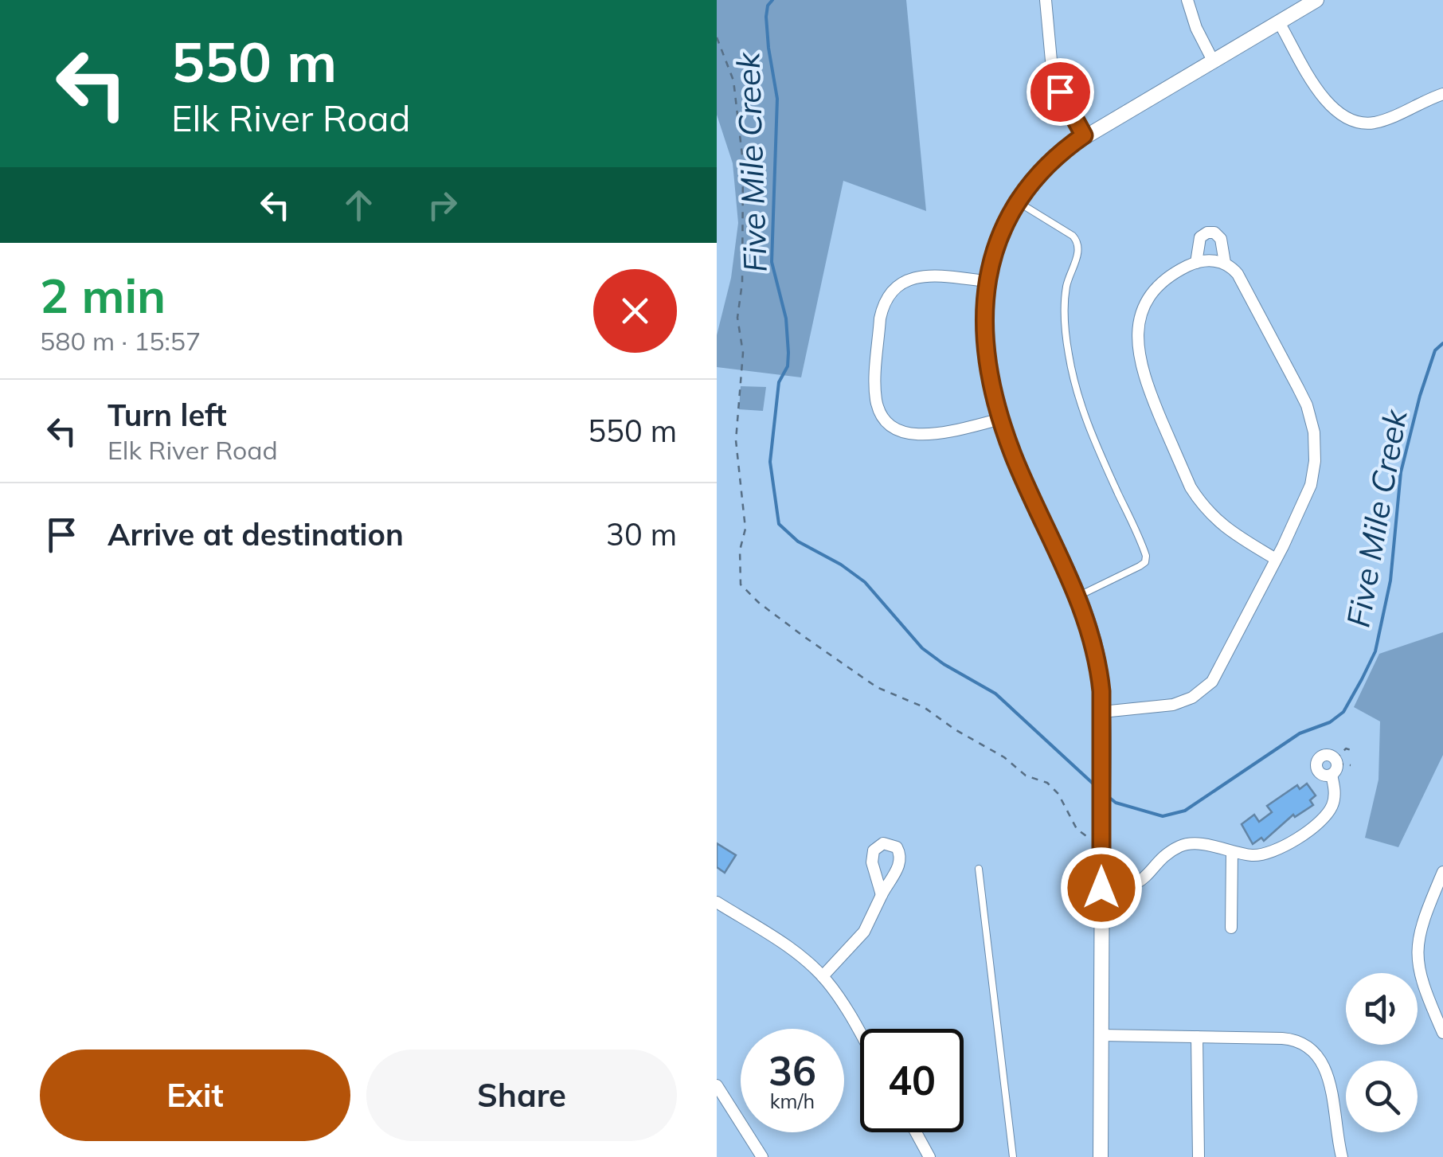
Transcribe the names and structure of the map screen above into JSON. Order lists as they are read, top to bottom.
{
  "water": ["Five Mile Creek"],
  "page": {
    "turn": ["550 m", "Elk River Road"],
    "heading": ["2 min", "580 m · 15:57"],
    "list": [
      {
        "name": "Turn left",
        "note": "Elk River Road",
        "value": "550 m"
      },
      {
        "name": "Arrive at destination",
        "value": "30 m"
      }
    ],
    "speed": "36 km/h",
    "limit": "40",
    "buttons": ["Exit", "Share"]
  }
}
